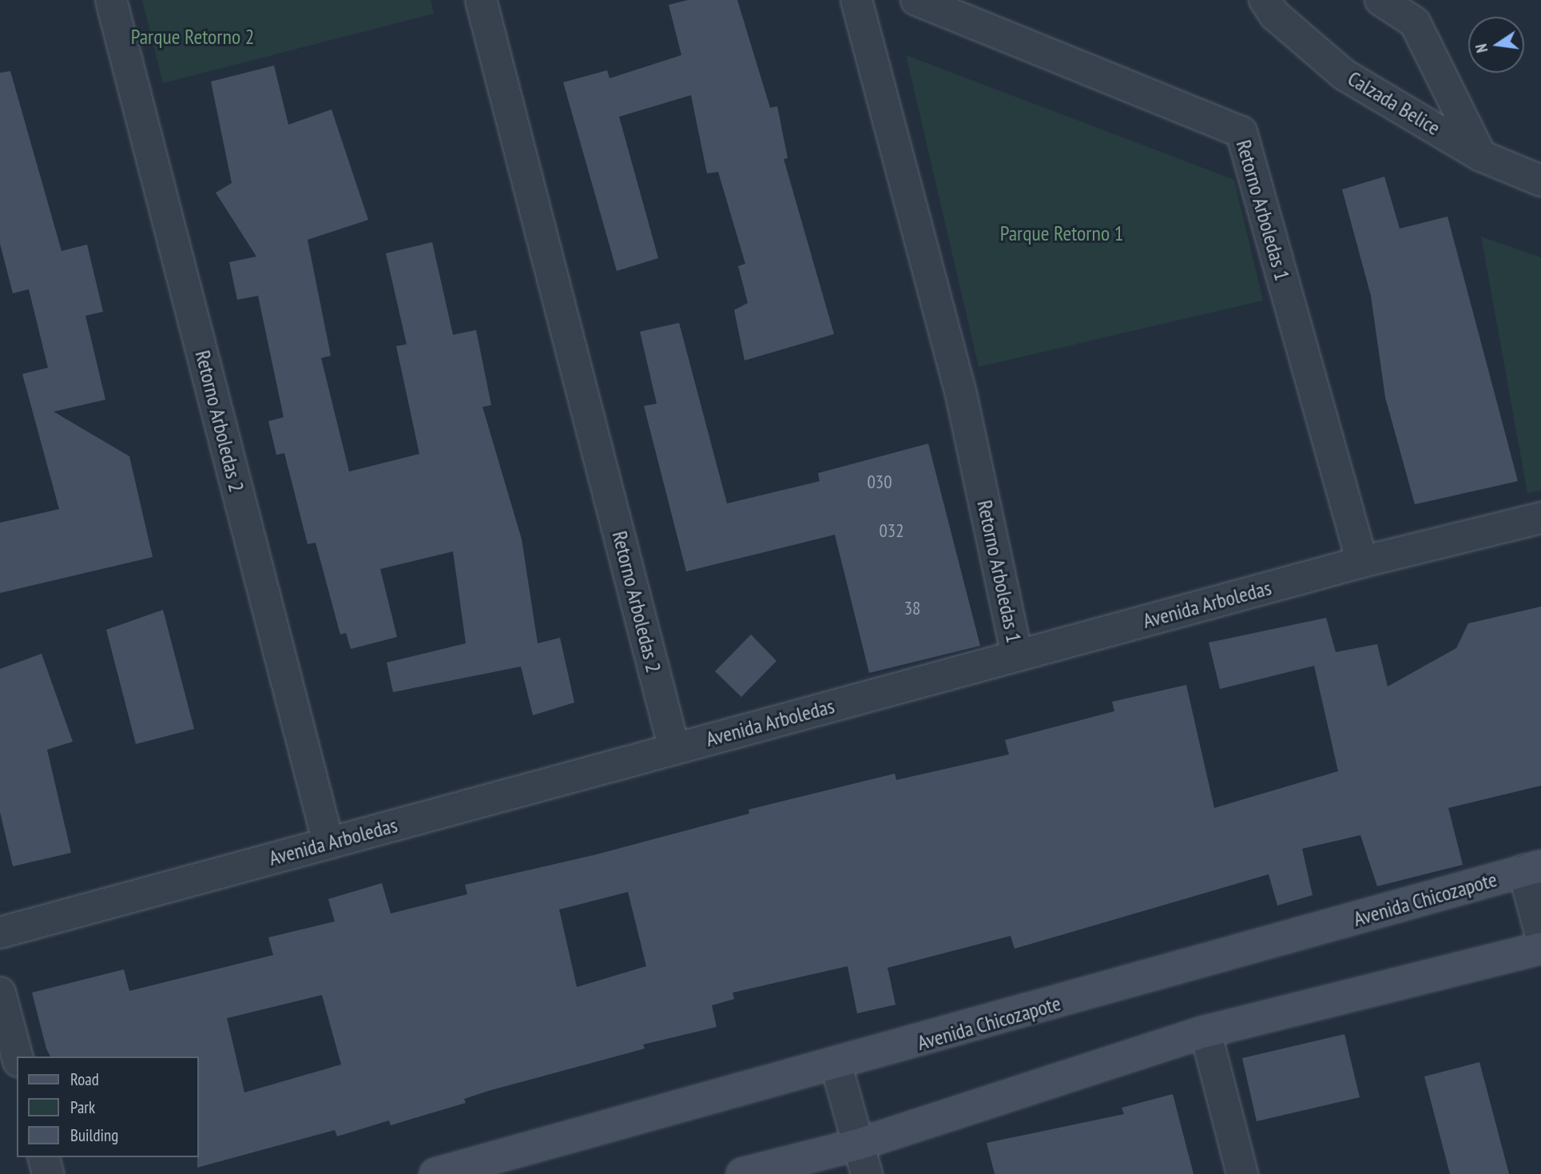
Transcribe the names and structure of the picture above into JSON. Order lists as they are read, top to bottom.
{
  "streets": {
    "main road": ["Avenida Chicozapote"],
    "street": [
      "Calzada Belice",
      "Retorno Arboledas 1",
      "Retorno Arboledas 2",
      "Avenida Arboledas"
    ]
  },
  "crossings": [
    ["Retorno Arboledas 1", "Avenida Arboledas"],
    ["Retorno Arboledas 2", "Avenida Arboledas"]
  ],
  "parks": ["Parque Retorno 2", "Parque Retorno 1"],
  "house_numbers": ["030", "032", "38"],
  "legend": ["Road", "Park", "Building"],
  "north": "left"
}
